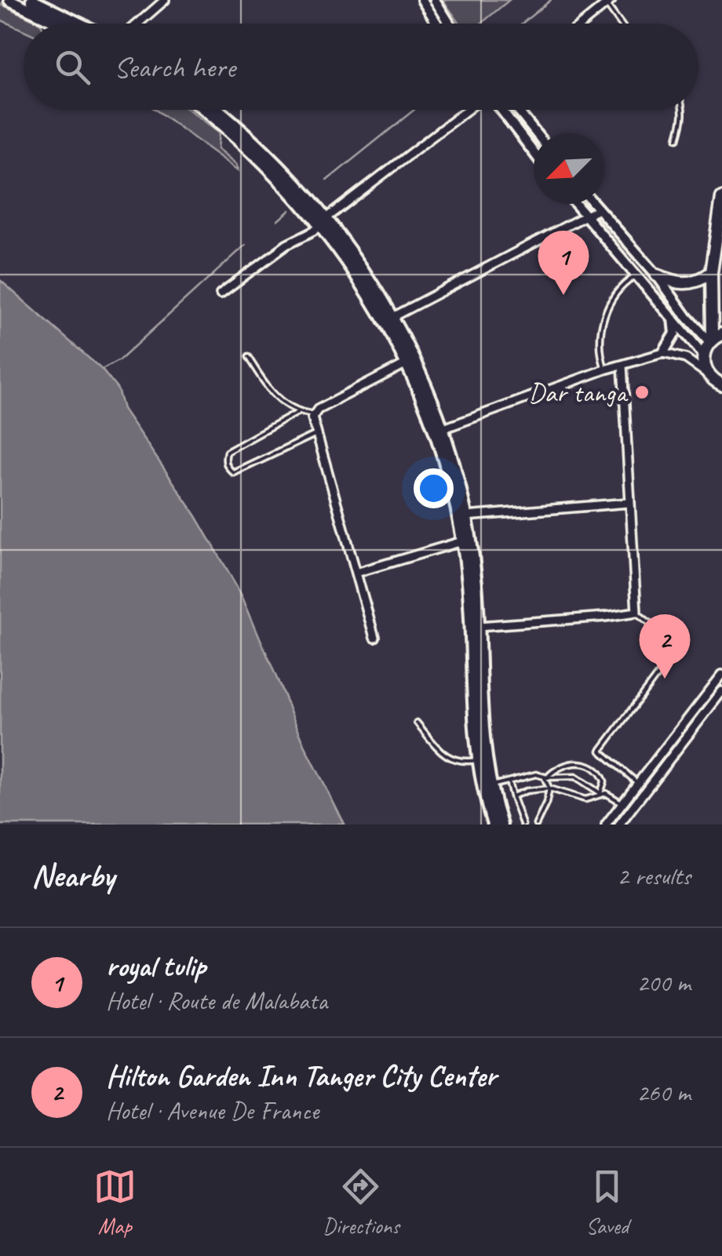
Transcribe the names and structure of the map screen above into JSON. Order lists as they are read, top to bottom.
{
  "places": ["Dar tanga"],
  "north": "bottom left",
  "page": {
    "search": "Search here",
    "pins": ["1", "2"],
    "heading": ["Nearby", "2 results"],
    "list": [
      {
        "mark": "1",
        "name": "royal tulip",
        "note": "Hotel · Route de Malabata",
        "value": "200 m"
      },
      {
        "mark": "2",
        "name": "Hilton Garden Inn Tanger City Center",
        "note": "Hotel · Avenue De France",
        "value": "260 m"
      }
    ],
    "nav": ["Map", "Directions", "Saved"]
  }
}
